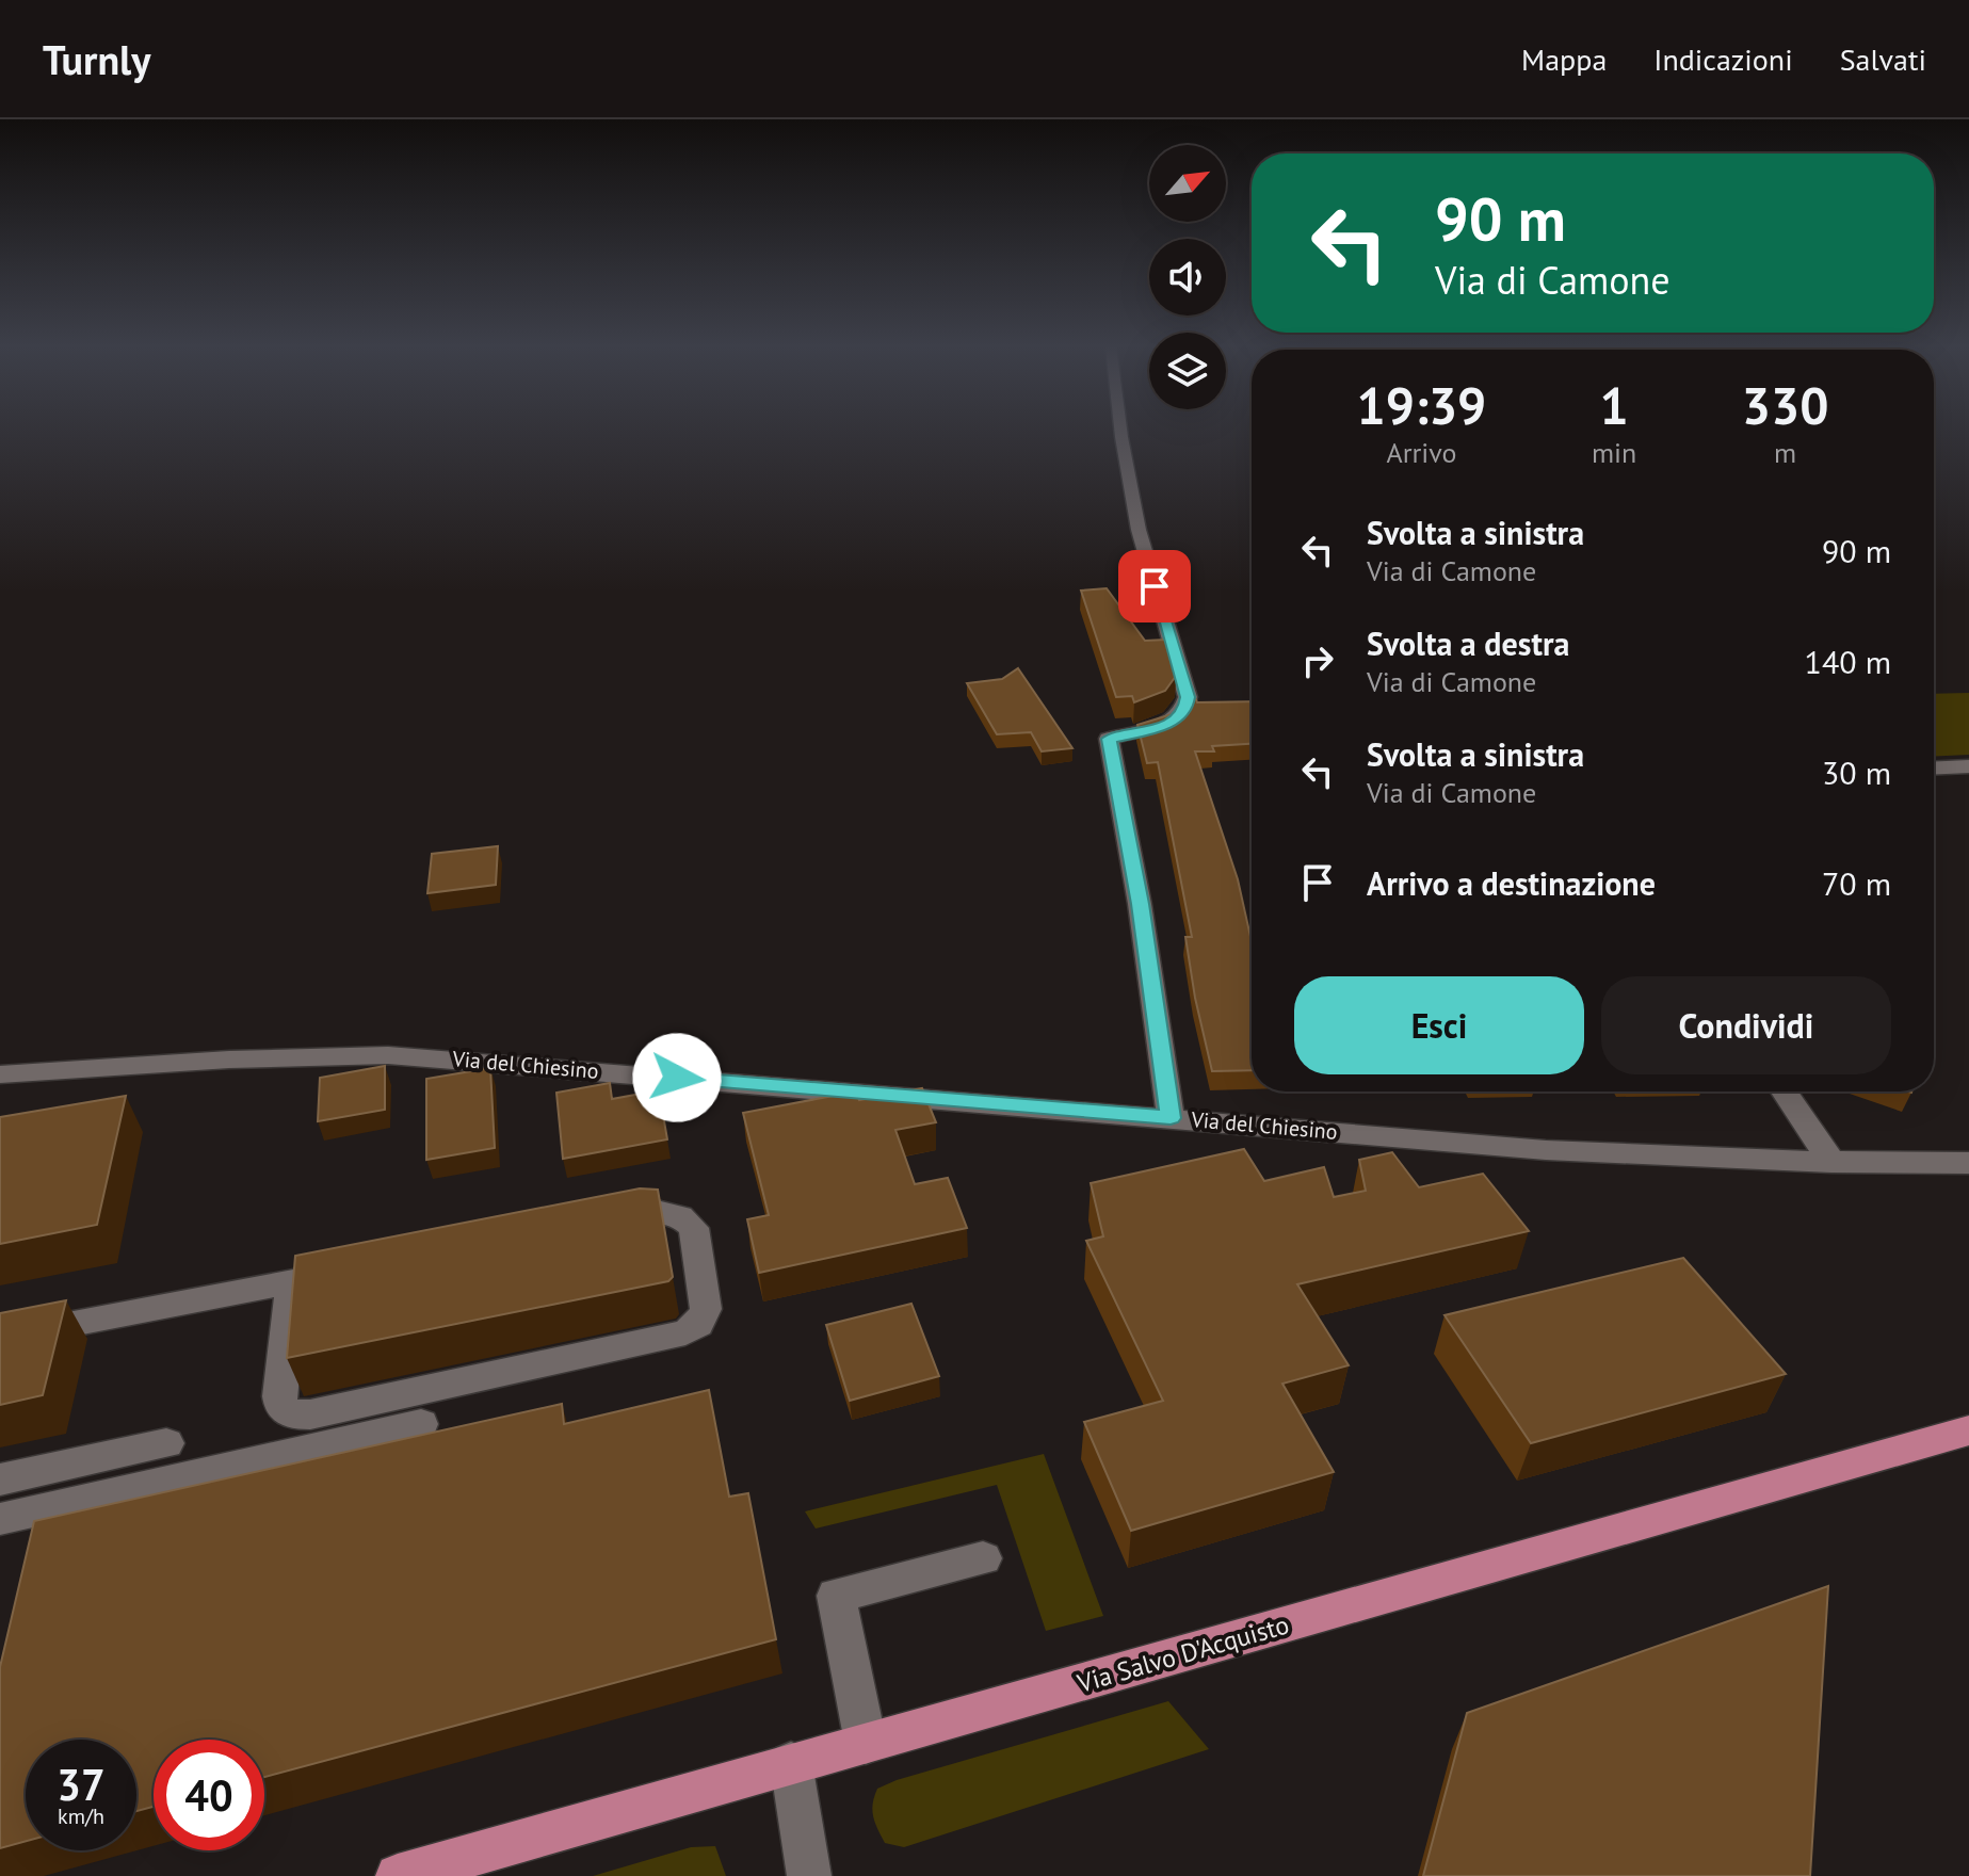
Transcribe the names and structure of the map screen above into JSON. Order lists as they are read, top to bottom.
{
  "streets": {
    "main road": ["Via Salvo D'Acquisto"],
    "street": ["Via del Chiesino"]
  },
  "north": "top right",
  "page": {
    "header": "Turnly",
    "nav": ["Mappa", "Indicazioni", "Salvati"],
    "turn": ["90 m", "Via di Camone"],
    "eta": [
      "19:39",
      "Arrivo",
      "1",
      "min",
      "330",
      "m"
    ],
    "list": [
      {
        "name": "Svolta a sinistra",
        "note": "Via di Camone",
        "value": "90 m"
      },
      {
        "name": "Svolta a destra",
        "note": "Via di Camone",
        "value": "140 m"
      },
      {
        "name": "Svolta a sinistra",
        "note": "Via di Camone",
        "value": "30 m"
      },
      {
        "name": "Arrivo a destinazione",
        "value": "70 m"
      }
    ],
    "buttons": ["Esci", "Condividi"],
    "speed": "37 km/h",
    "limit": "40"
  }
}
